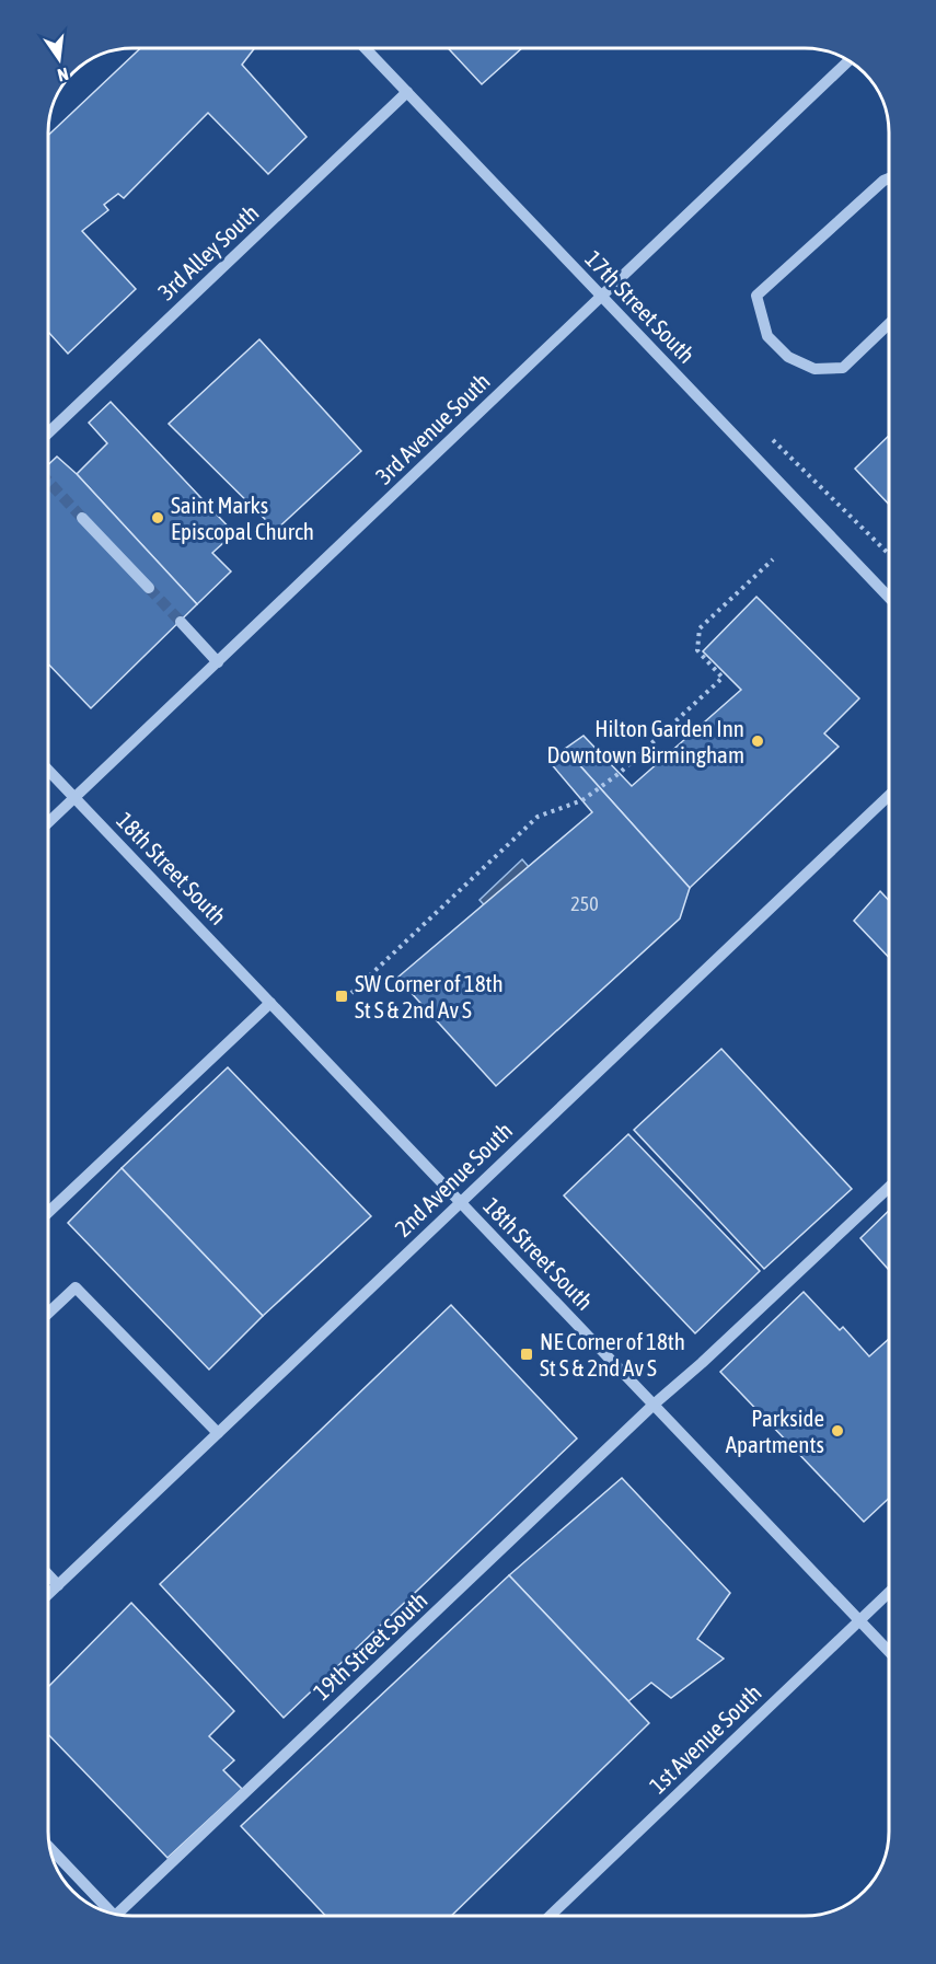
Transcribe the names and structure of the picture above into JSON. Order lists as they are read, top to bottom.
{
  "streets": {
    "street": [
      "3rd Alley South",
      "17th Street South",
      "3rd Avenue South",
      "18th Street South",
      "2nd Avenue South",
      "19th Street South",
      "1st Avenue South"
    ]
  },
  "crossings": [
    ["3rd Alley South", "17th Street South"],
    ["17th Street South", "3rd Avenue South"],
    ["3rd Avenue South", "18th Street South"],
    ["18th Street South", "2nd Avenue South"],
    ["18th Street South", "19th Street South"],
    ["18th Street South", "1st Avenue South"]
  ],
  "places": {
    "other": ["Saint Marks Episcopal Church", "Hilton Garden Inn Downtown Birmingham", "Parkside Apartments"],
    "transit": ["SW Corner of 18th St S & 2nd Av S", "NE Corner of 18th St S & 2nd Av S"]
  },
  "house_numbers": ["250"],
  "north": "bottom"
}
